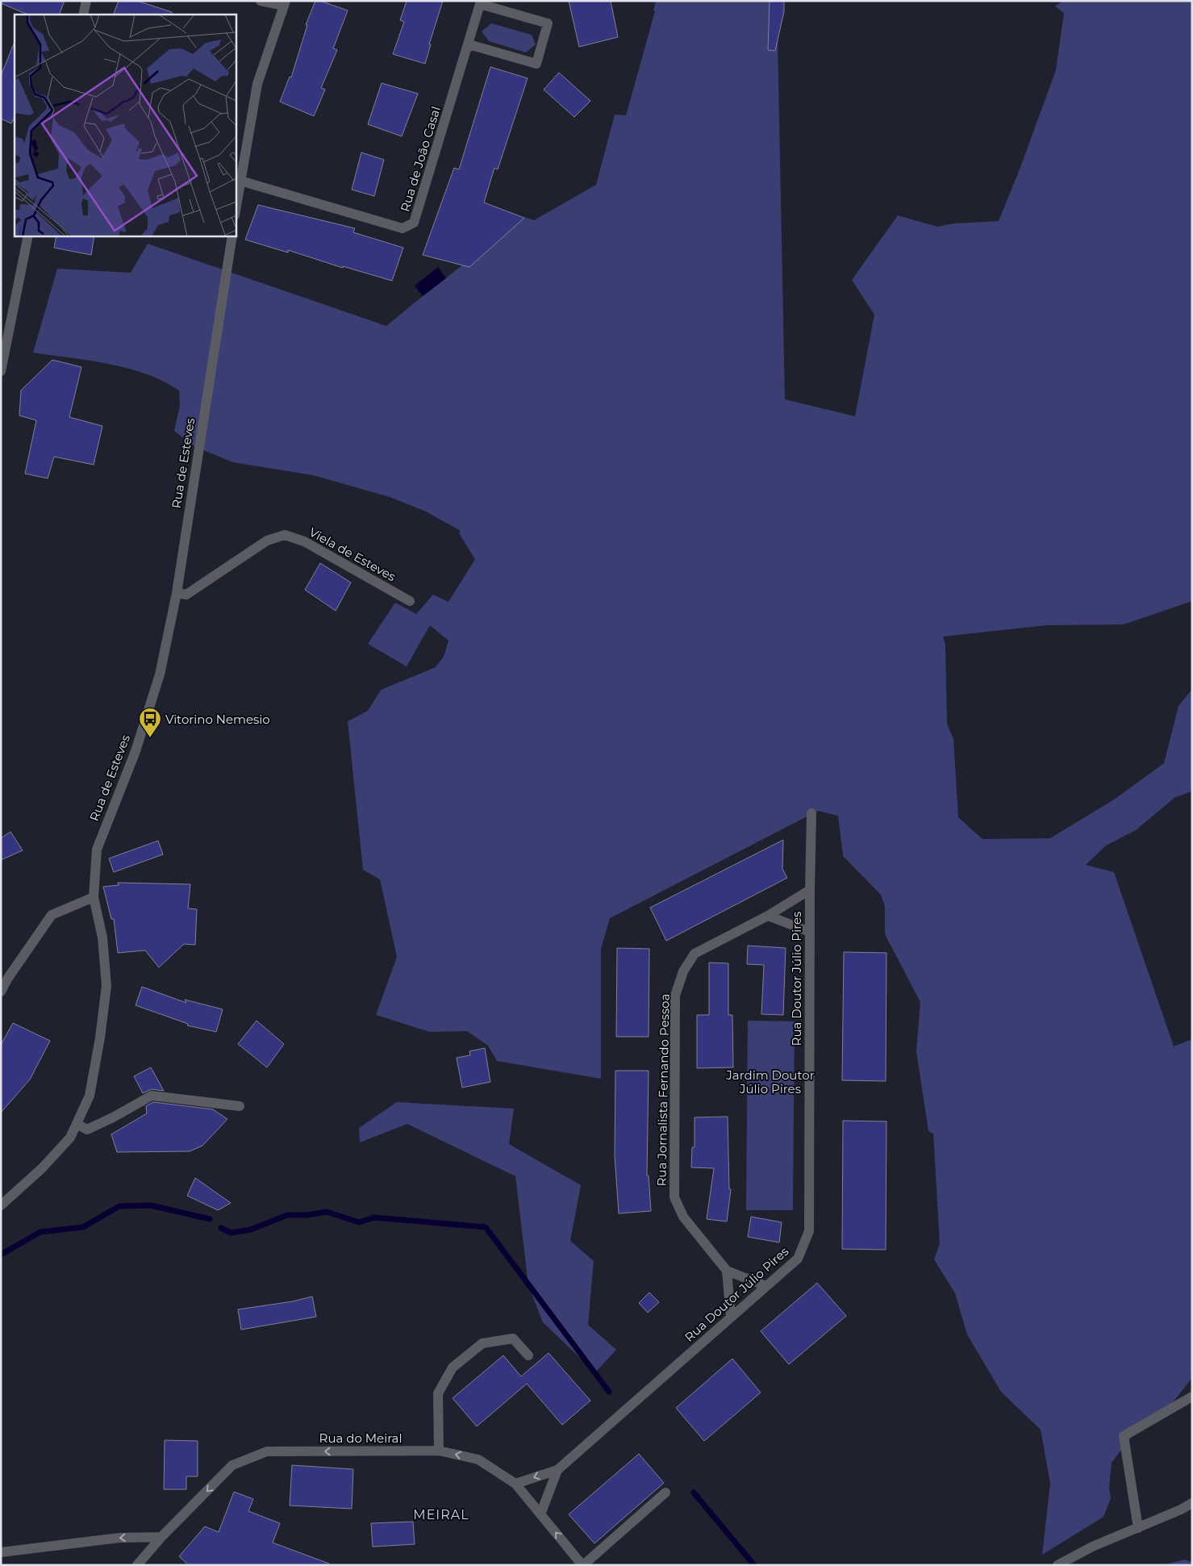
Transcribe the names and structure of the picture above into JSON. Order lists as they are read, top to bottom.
{
  "streets": {
    "street": [
      "Rua de João Casal",
      "Rua de Esteves",
      "Viela de Esteves",
      "Rua Doutor Júlio Pires",
      "Rua Jornalista Fernando Pessoa",
      "Rua do Meiral"
    ]
  },
  "crossings": [
    ["Rua de Esteves", "Viela de Esteves"],
    ["Rua Doutor Júlio Pires", "Rua Jornalista Fernando Pessoa"],
    ["Rua Doutor Júlio Pires", "Rua do Meiral"]
  ],
  "one_way": ["Rua do Meiral"],
  "districts": ["MEIRAL"],
  "parks": ["Jardim Doutor Júlio Pires"],
  "places": {
    "bus stop": ["Vitorino Nemesio"]
  }
}
